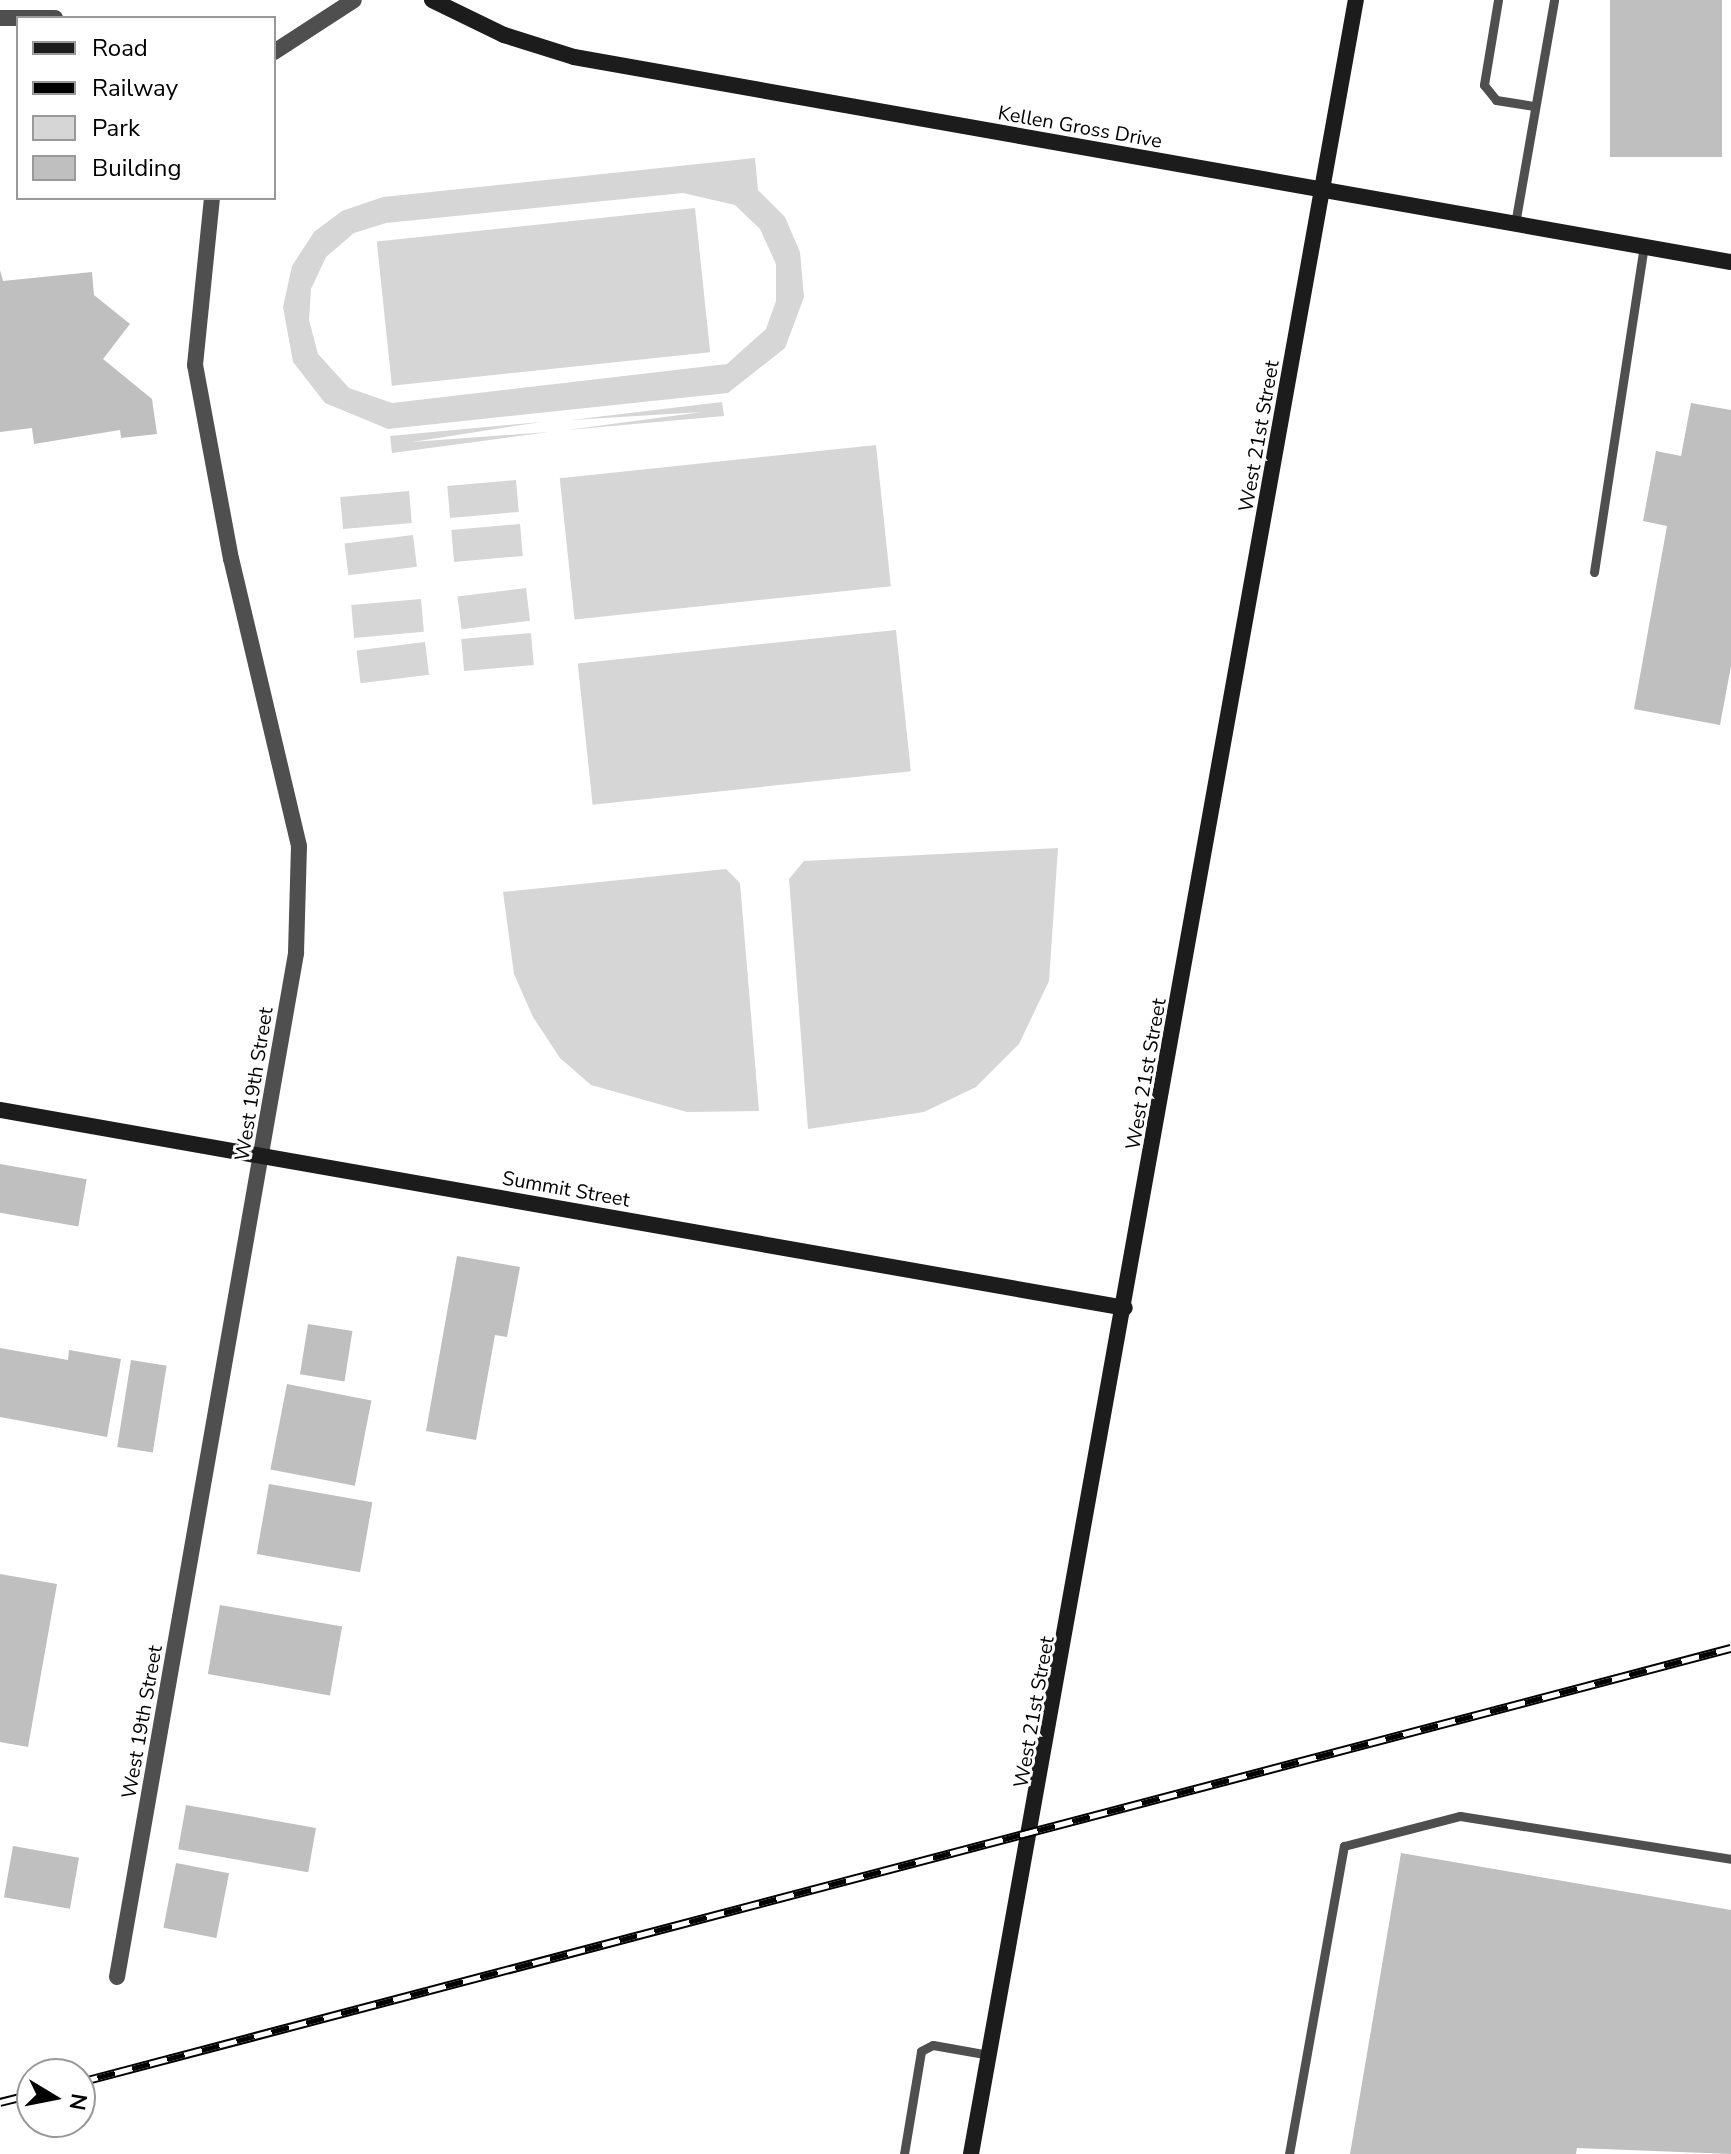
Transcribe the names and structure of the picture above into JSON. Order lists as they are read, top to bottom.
{
  "streets": {
    "street": [
      "Kellen Gross Drive",
      "West 21st Street",
      "West 19th Street",
      "Summit Street"
    ]
  },
  "crossings": [
    ["Kellen Gross Drive", "West 21st Street"],
    ["West 21st Street", "Summit Street"],
    ["West 19th Street", "Summit Street"]
  ],
  "legend": [
    "Road",
    "Railway",
    "Park",
    "Building"
  ],
  "north": "right"
}
